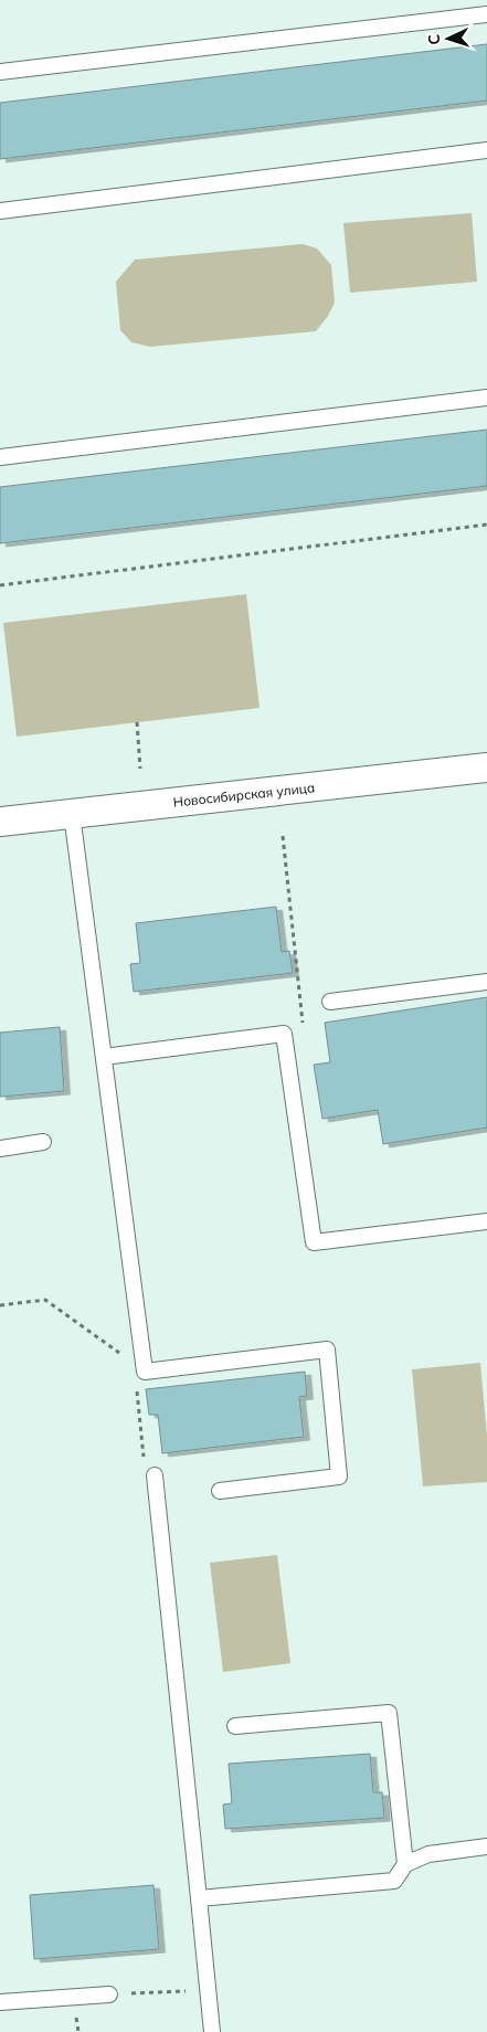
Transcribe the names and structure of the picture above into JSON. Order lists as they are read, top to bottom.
{
  "streets": {
    "street": ["Новосибирская улица"]
  },
  "north": "left"
}
